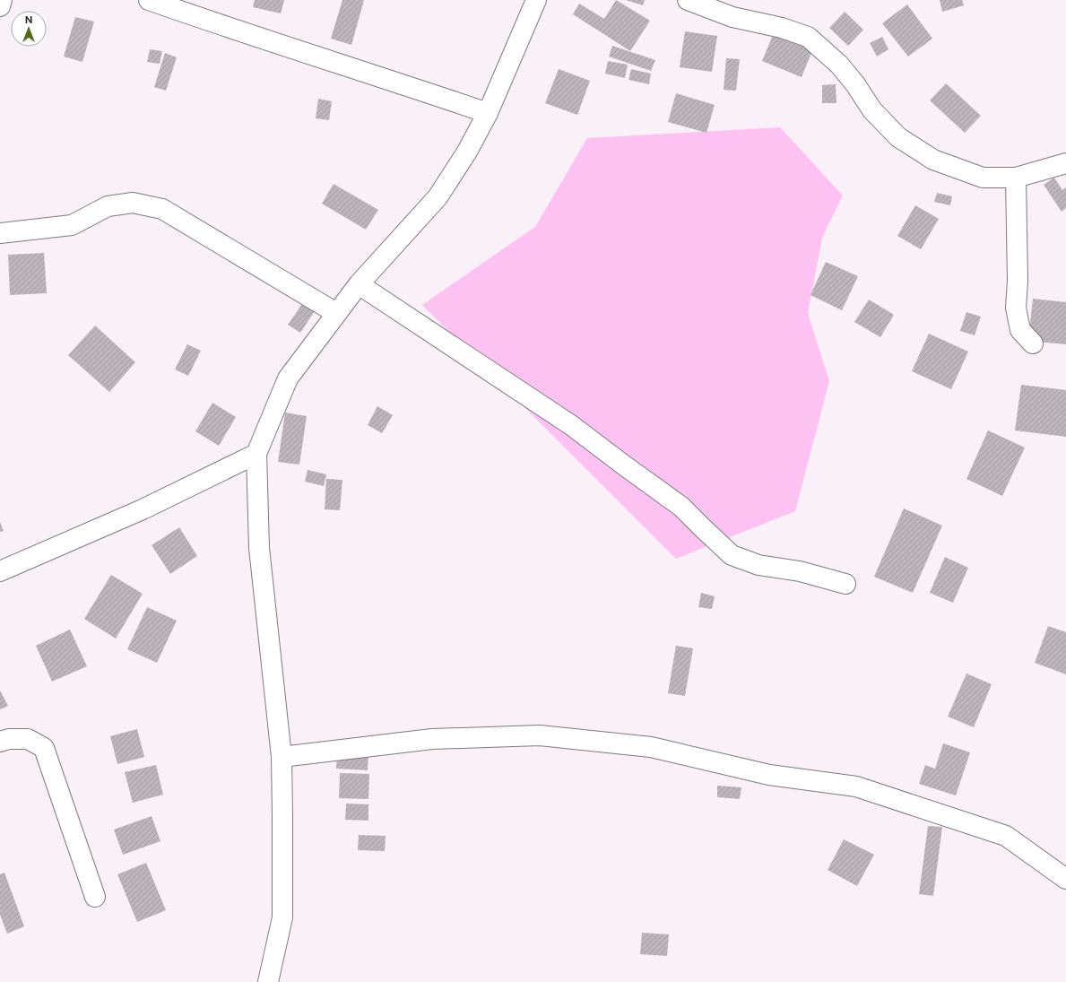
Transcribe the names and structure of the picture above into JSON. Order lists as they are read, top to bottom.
{
  "north": "top"
}
